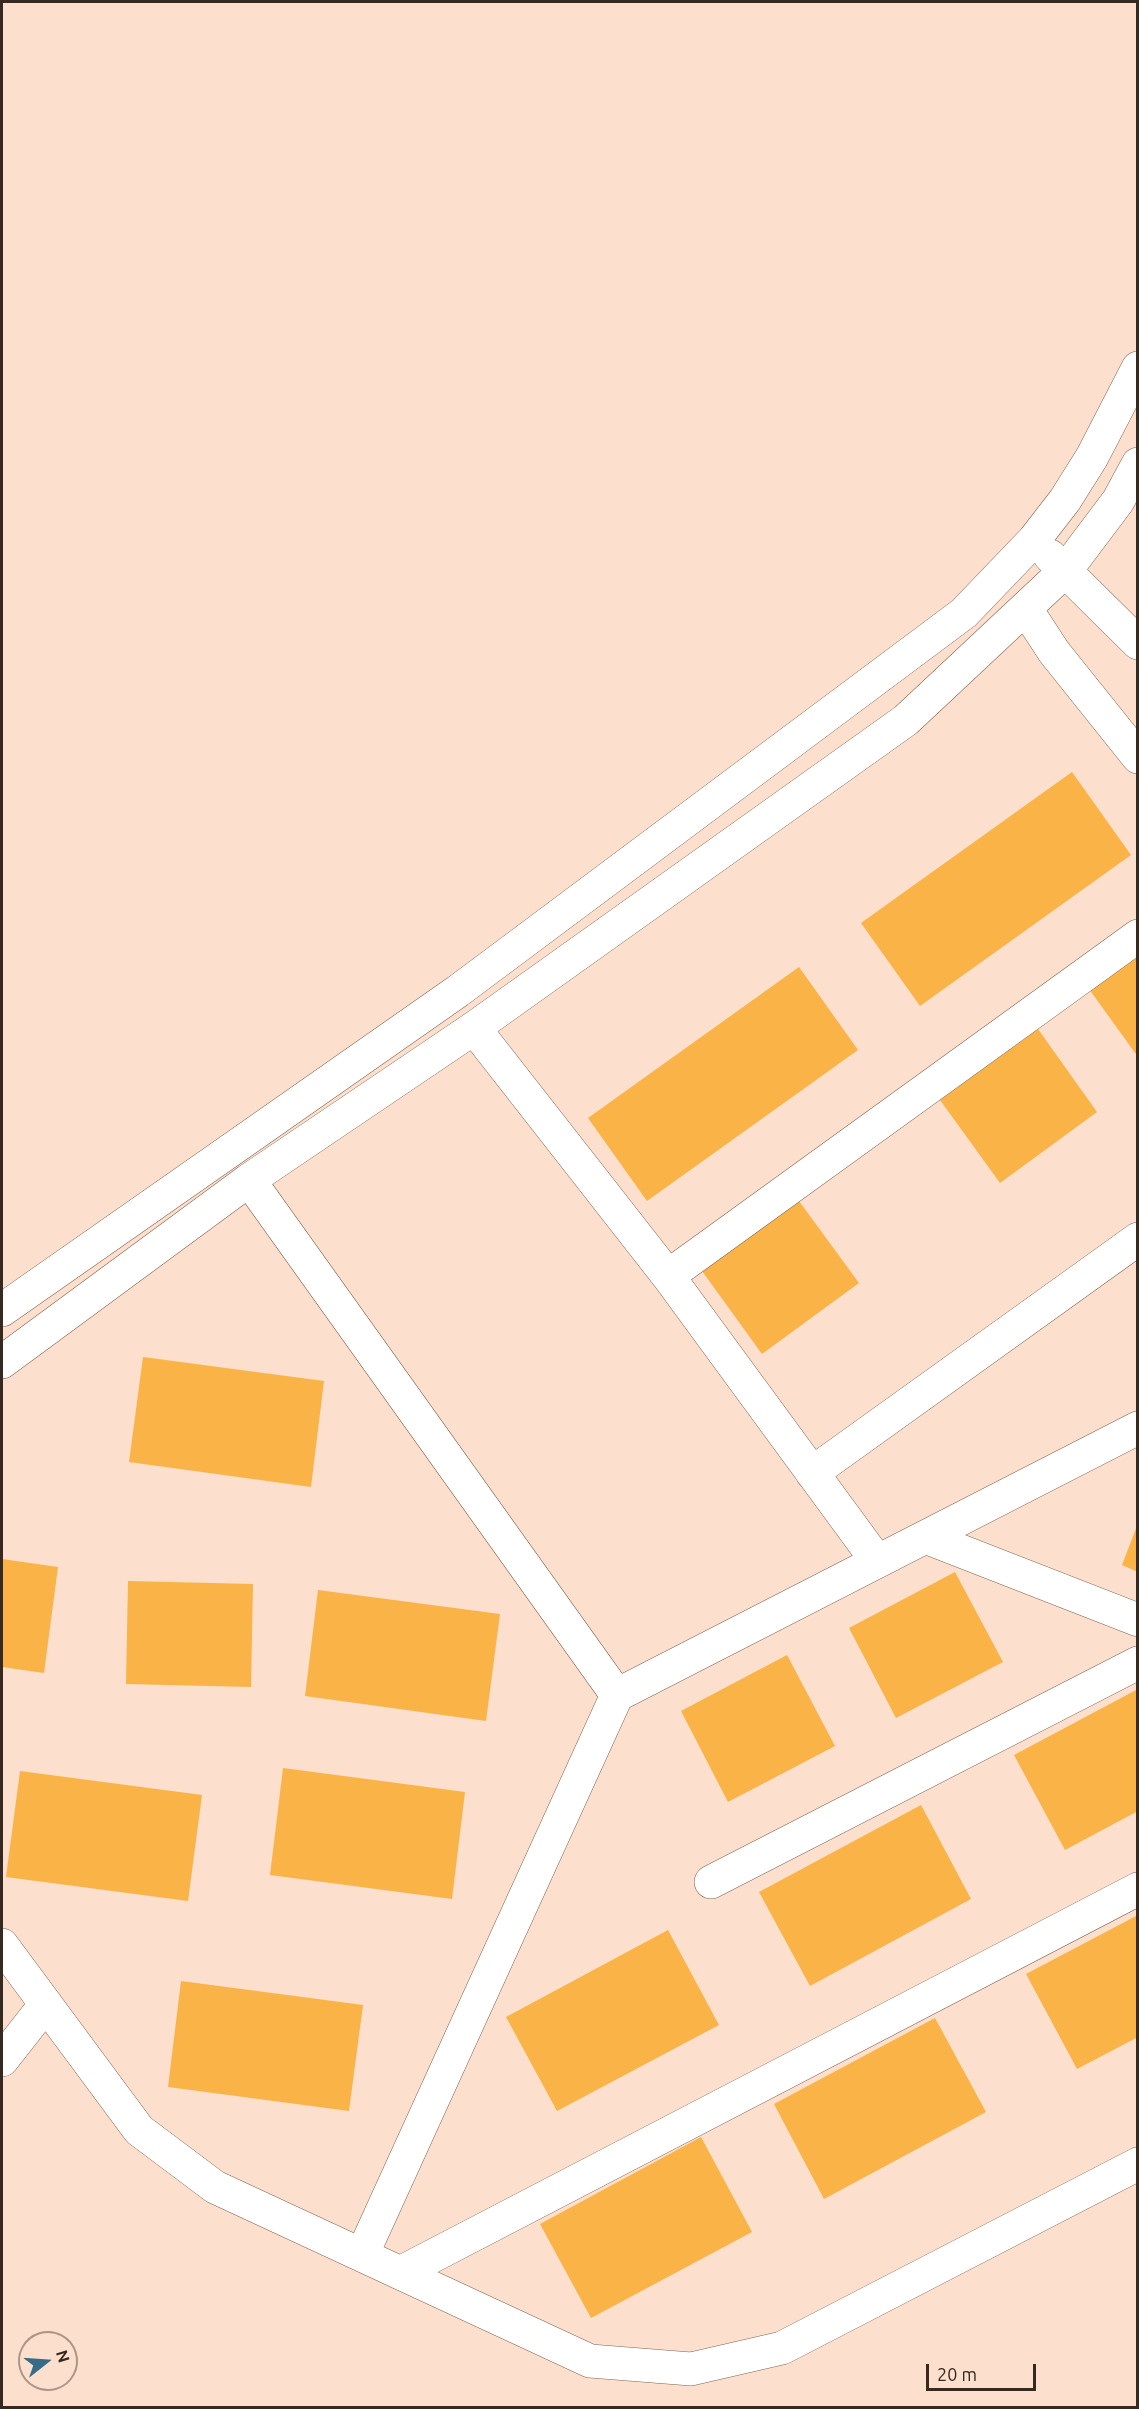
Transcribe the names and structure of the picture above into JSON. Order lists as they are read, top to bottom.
{
  "scale_bar": "20 m",
  "north": "right"
}
